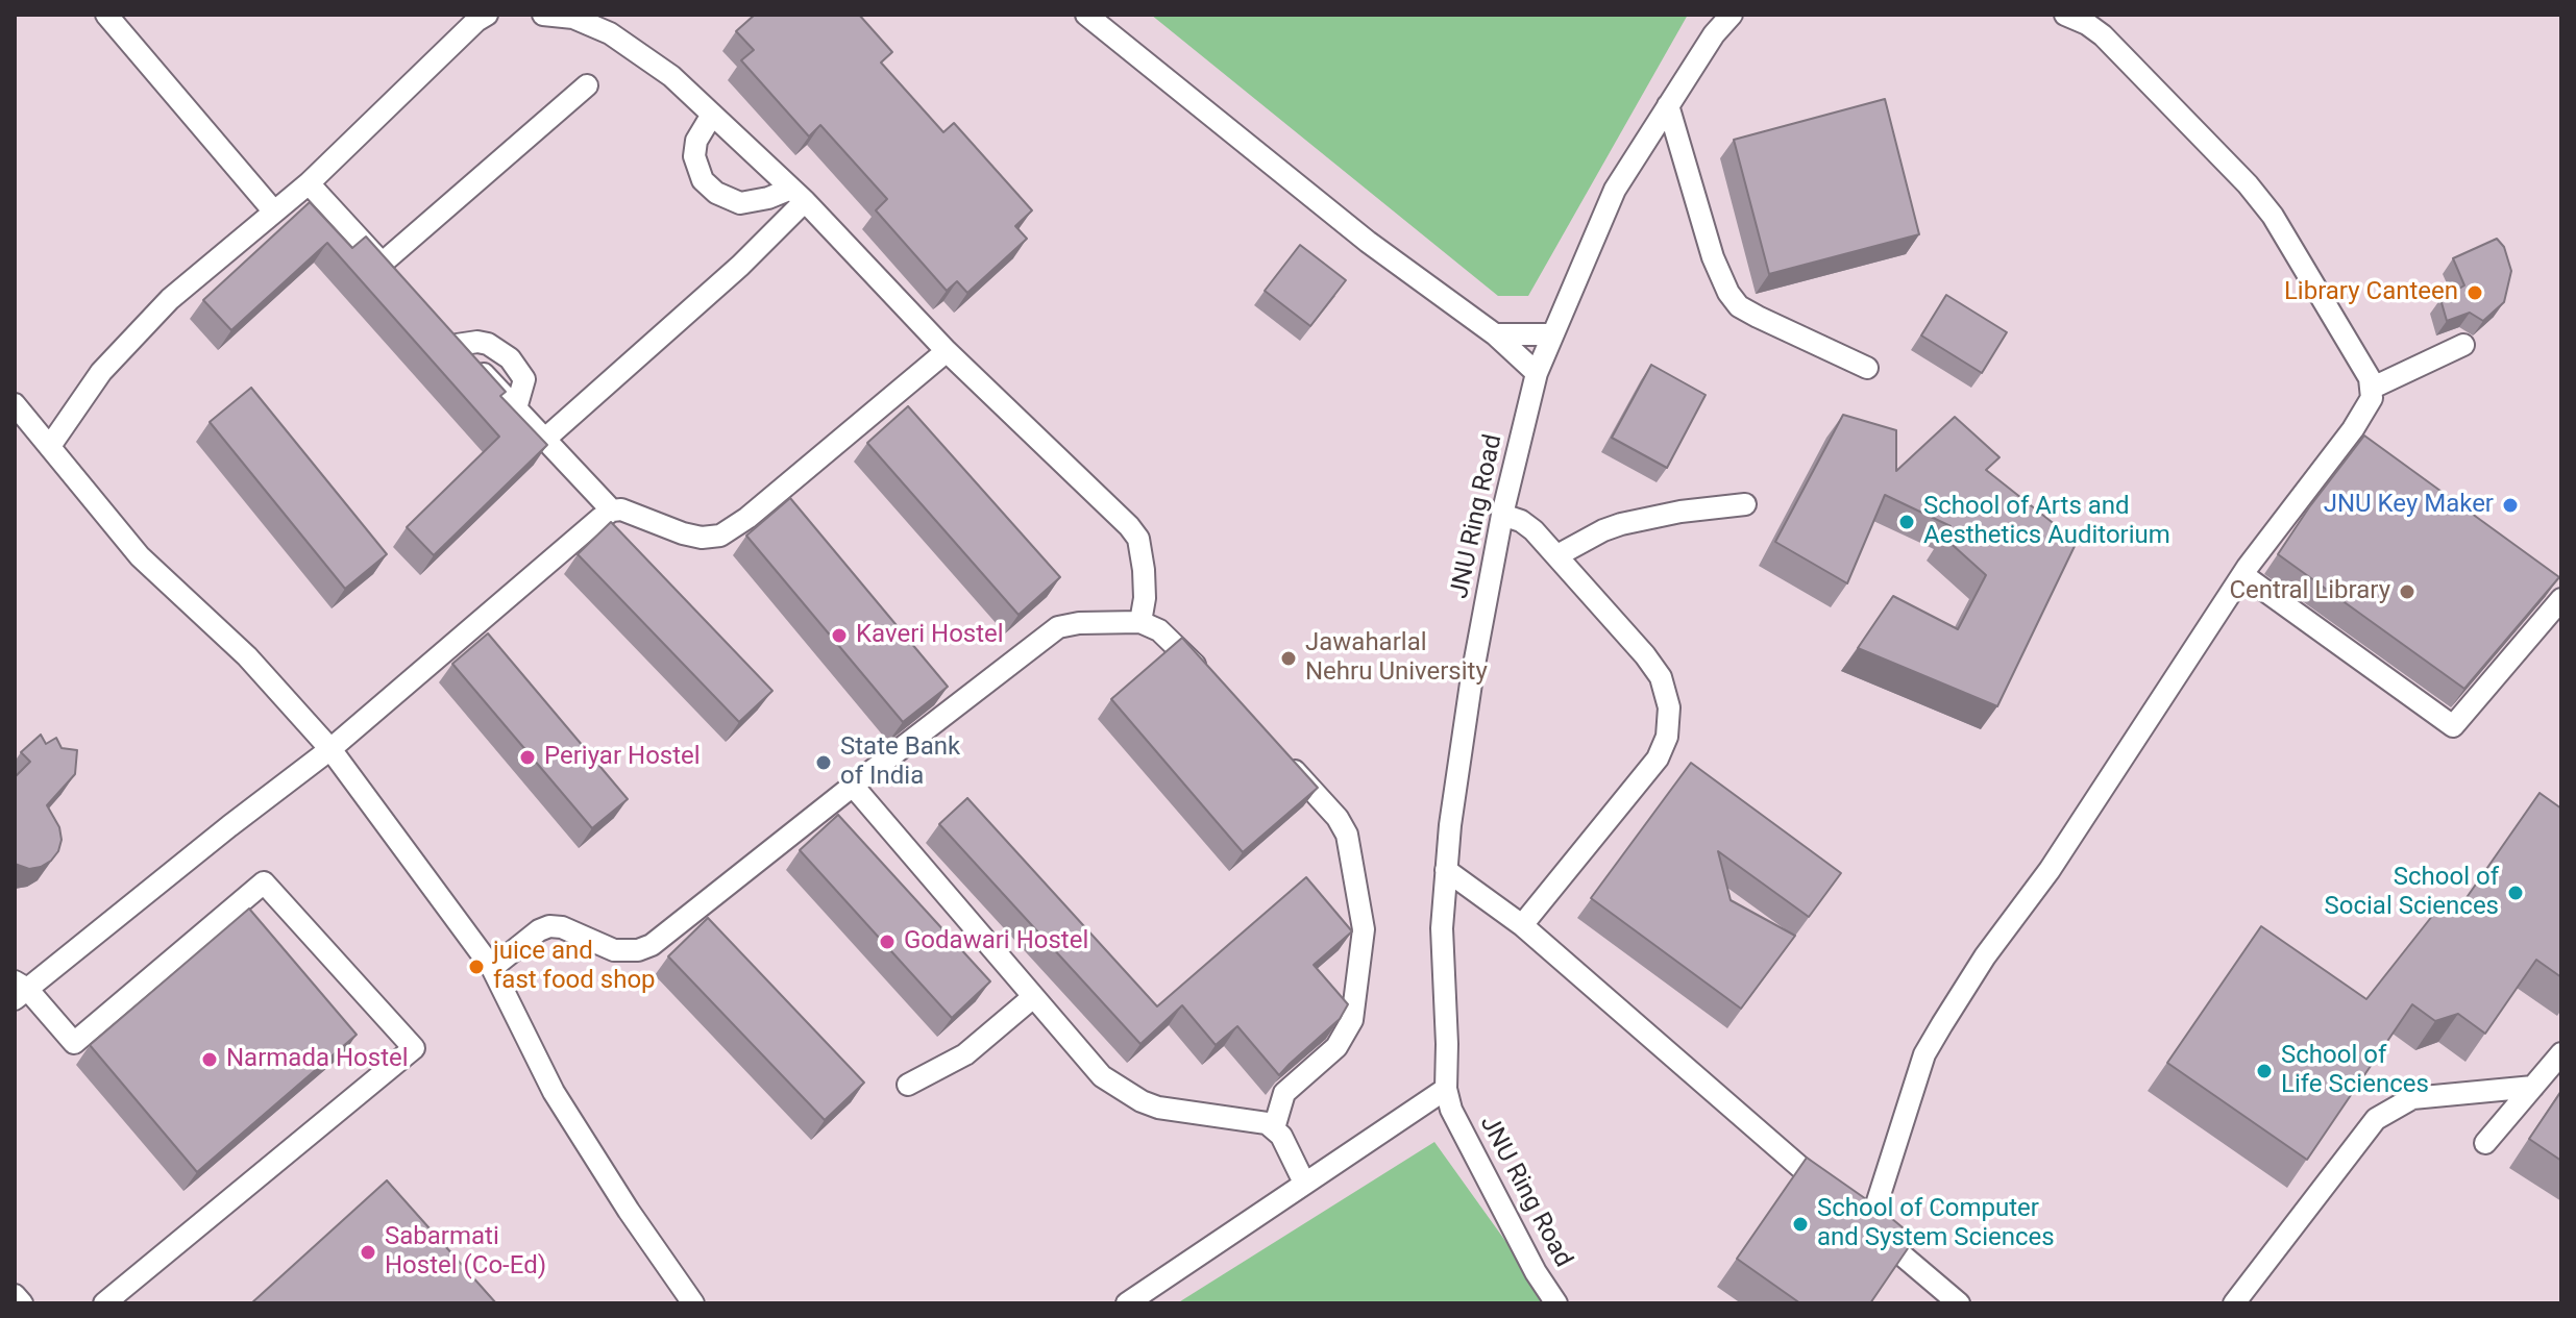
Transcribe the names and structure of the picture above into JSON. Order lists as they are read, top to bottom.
{
  "streets": {
    "lane": ["JNU Ring Road"]
  },
  "places": [
    "Library Canteen",
    "JNU Key Maker",
    "School of Arts and Aesthetics Auditorium",
    "Central Library",
    "Kaveri Hostel",
    "Jawaharlal Nehru University",
    "Periyar Hostel",
    "State Bank of India",
    "School of Social Sciences",
    "Godawari Hostel",
    "juice and fast food shop",
    "Narmada Hostel",
    "School of Life Sciences",
    "School of Computer and System Sciences",
    "Sabarmati Hostel (Co-Ed)"
  ]
}
